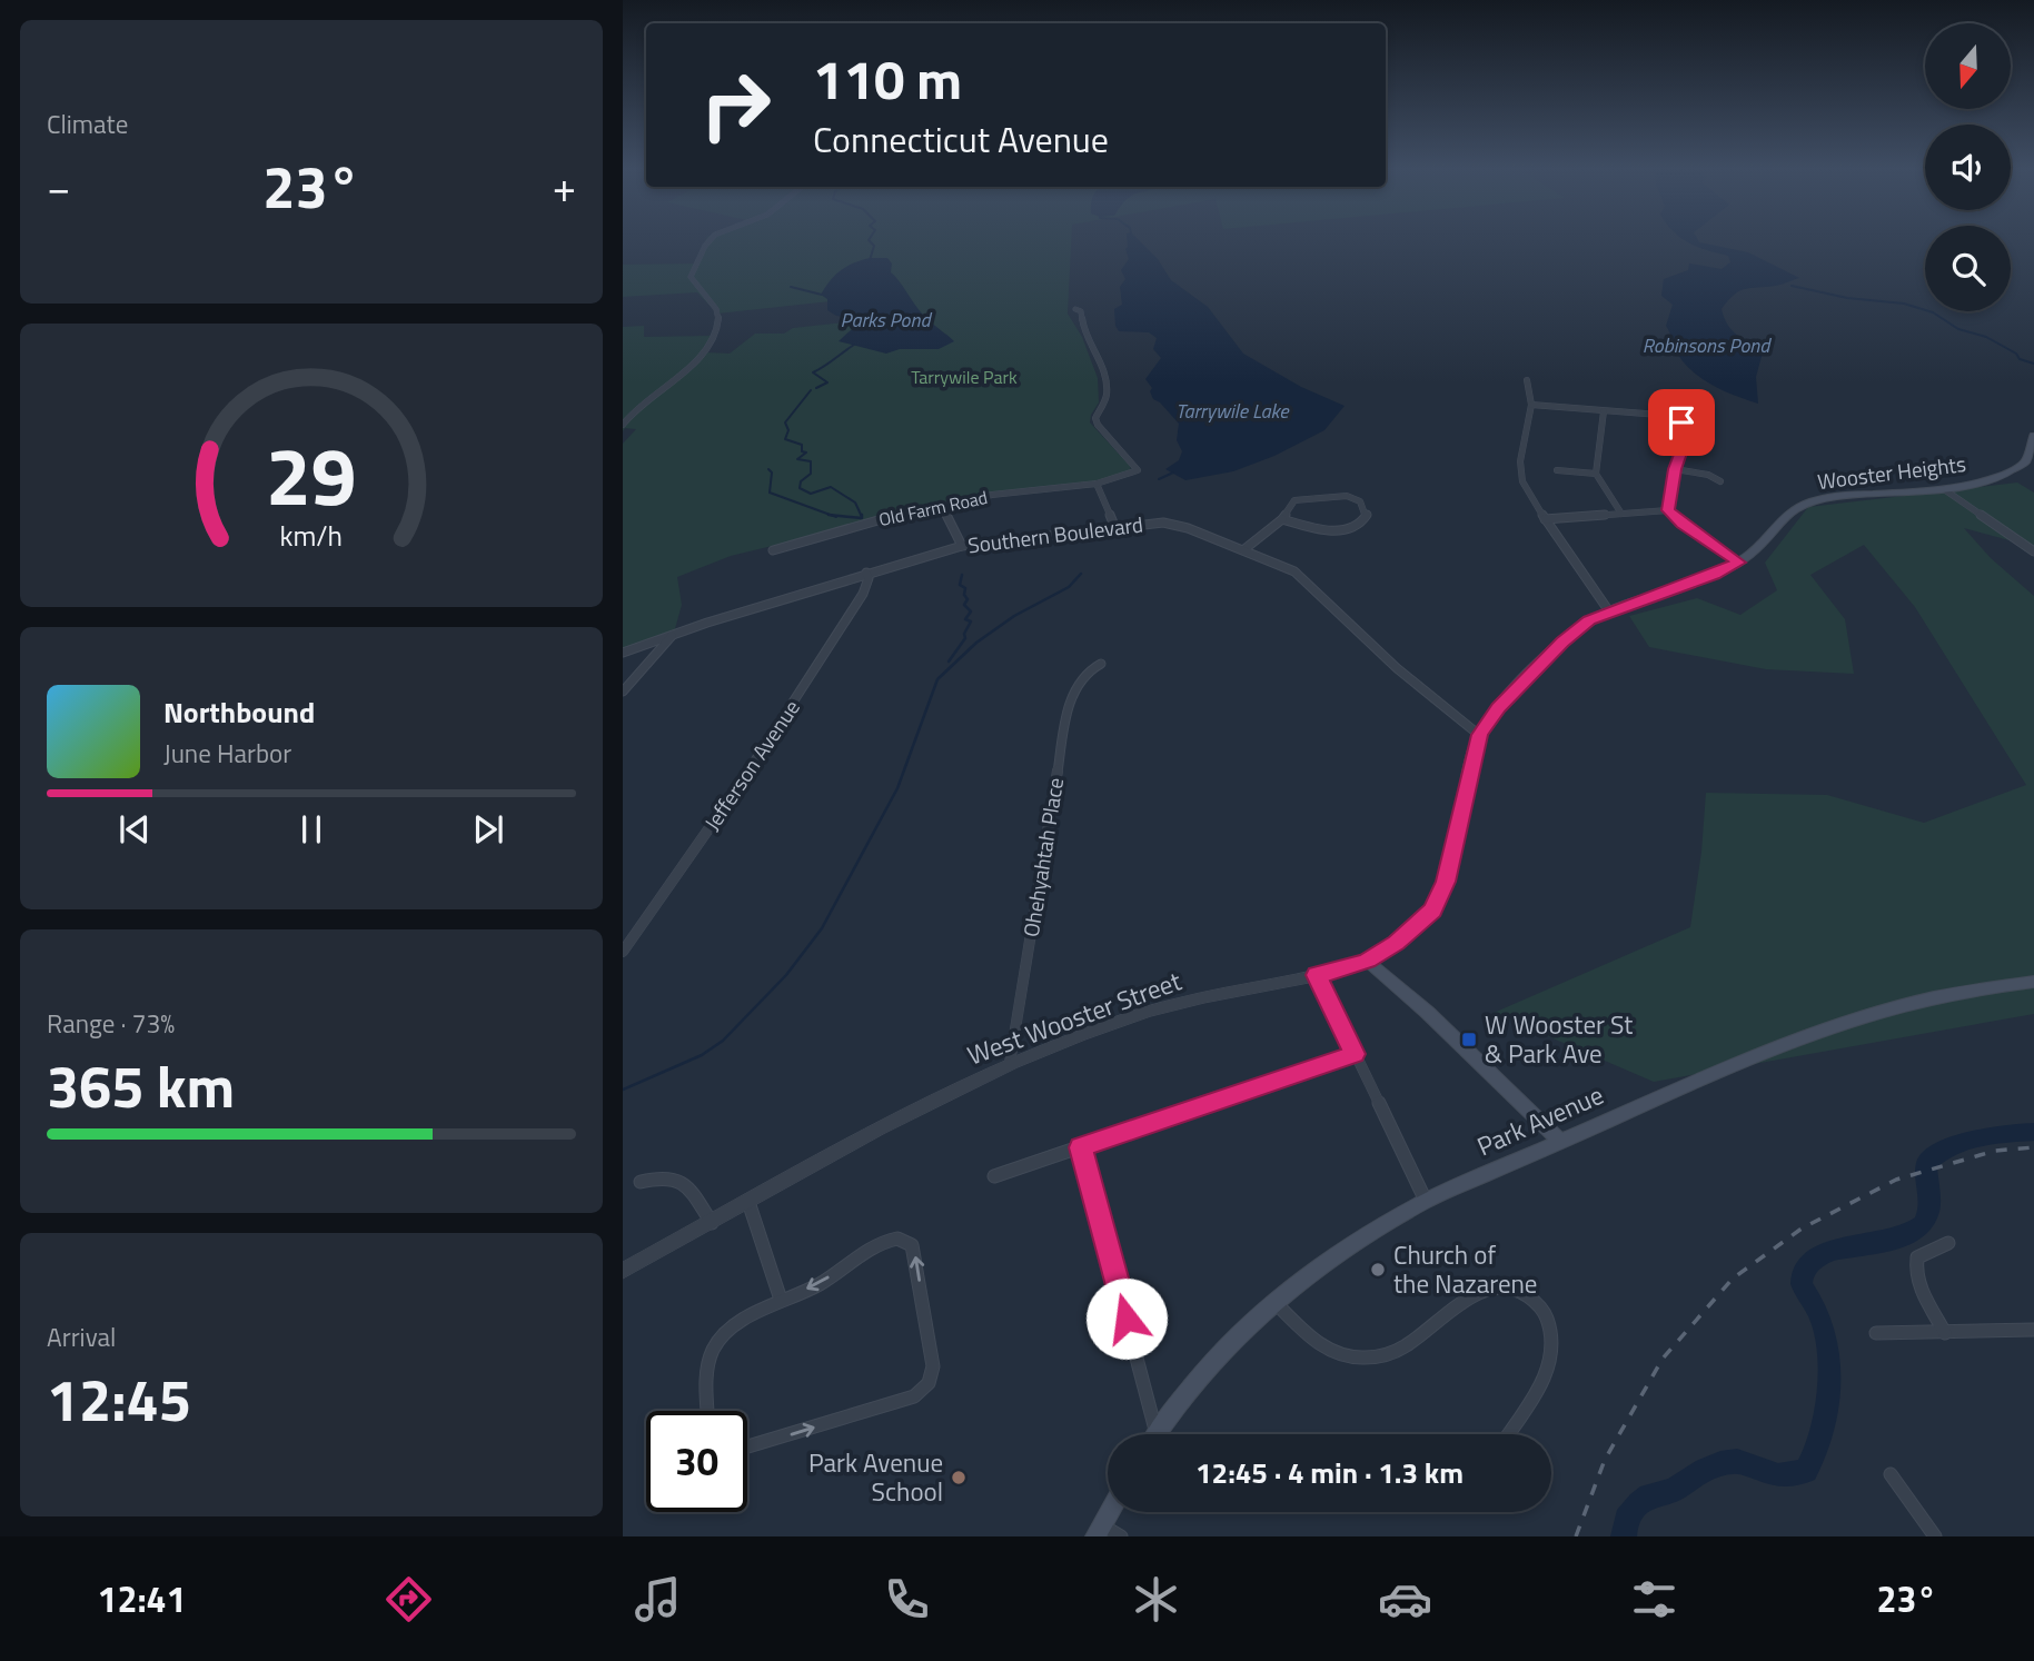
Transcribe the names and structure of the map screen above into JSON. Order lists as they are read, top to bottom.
{
  "streets": {
    "main road": ["Wooster Heights", "Park Avenue"],
    "street": [
      "Old Farm Road",
      "Southern Boulevard",
      "Jefferson Avenue",
      "Ohehyahtah Place",
      "West Wooster Street"
    ]
  },
  "crossings": [
    ["Wooster Heights", "Southern Boulevard"],
    ["Wooster Heights", "West Wooster Street"],
    ["Southern Boulevard", "Jefferson Avenue"],
    ["Ohehyahtah Place", "West Wooster Street"]
  ],
  "water": ["Parks Pond", "Robinsons Pond", "Tarrywile Lake"],
  "parks": ["Tarrywile Park"],
  "places": {
    "transit": ["W Wooster St & Park Ave"],
    "other": ["Church of the Nazarene", "Park Avenue School"]
  },
  "north": "bottom",
  "page": {
    "tile": [
      "Climate",
      ["Range · 73%", "365 km"],
      ["Arrival", "12:45"]
    ],
    "turn": ["110 m", "Connecticut Avenue"],
    "heat": ["−", "23°", "+"],
    "song": ["Northbound", "June Harbor"],
    "limit": "30",
    "trip": "12:45 · 4 min · 1.3 km",
    "tabs": ["12:41", "23°"],
    "gauge": ["29", "km/h"]
  }
}
